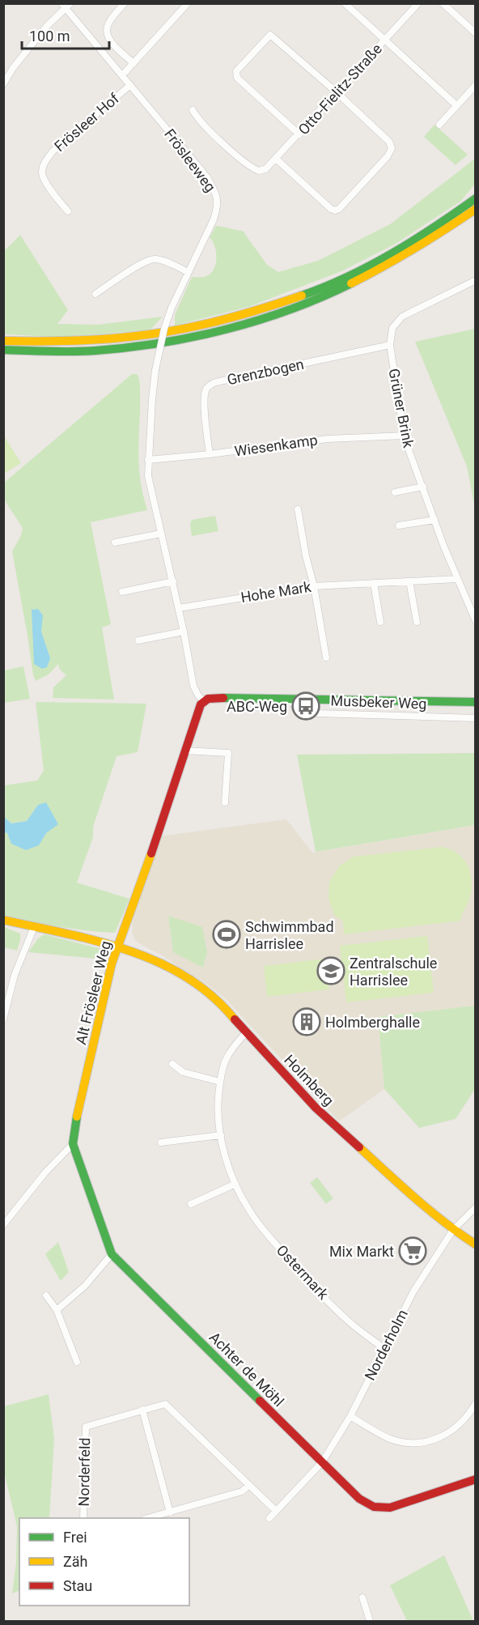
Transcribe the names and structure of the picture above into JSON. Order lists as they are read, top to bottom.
{
  "streets": {
    "main road": [
      "Musbeker Weg",
      "Alt Frösleer Weg",
      "Holmberg",
      "Achter de Möhl"
    ],
    "street": [
      "Otto-Fielitz-Straße",
      "Frösleer Hof",
      "Frösleeweg",
      "Grenzbogen",
      "Grüner Brink",
      "Wiesenkamp",
      "Hohe Mark",
      "Ostermark",
      "Norderholm",
      "Norderfeld"
    ]
  },
  "crossings": [
    ["Frösleer Hof", "Frösleeweg"],
    ["Frösleeweg", "Wiesenkamp"],
    ["Grenzbogen", "Grüner Brink"],
    ["Grenzbogen", "Wiesenkamp"],
    ["Grüner Brink", "Wiesenkamp"],
    ["Grüner Brink", "Hohe Mark"],
    ["Musbeker Weg", "Alt Frösleer Weg"],
    ["Alt Frösleer Weg", "Holmberg"],
    ["Alt Frösleer Weg", "Achter de Möhl"],
    ["Holmberg", "Ostermark"],
    ["Holmberg", "Norderholm"],
    ["Ostermark", "Norderholm"],
    ["Norderholm", "Achter de Möhl"]
  ],
  "places": {
    "bus stop": ["ABC-Weg"],
    "sports": ["Schwimmbad Harrislee"],
    "school or university": ["Zentralschule Harrislee"],
    "building": ["Holmberghalle"],
    "supermarket": ["Mix Markt"]
  },
  "legend": ["Frei", "Zäh", "Stau"],
  "scale_bar": "100 m"
}
